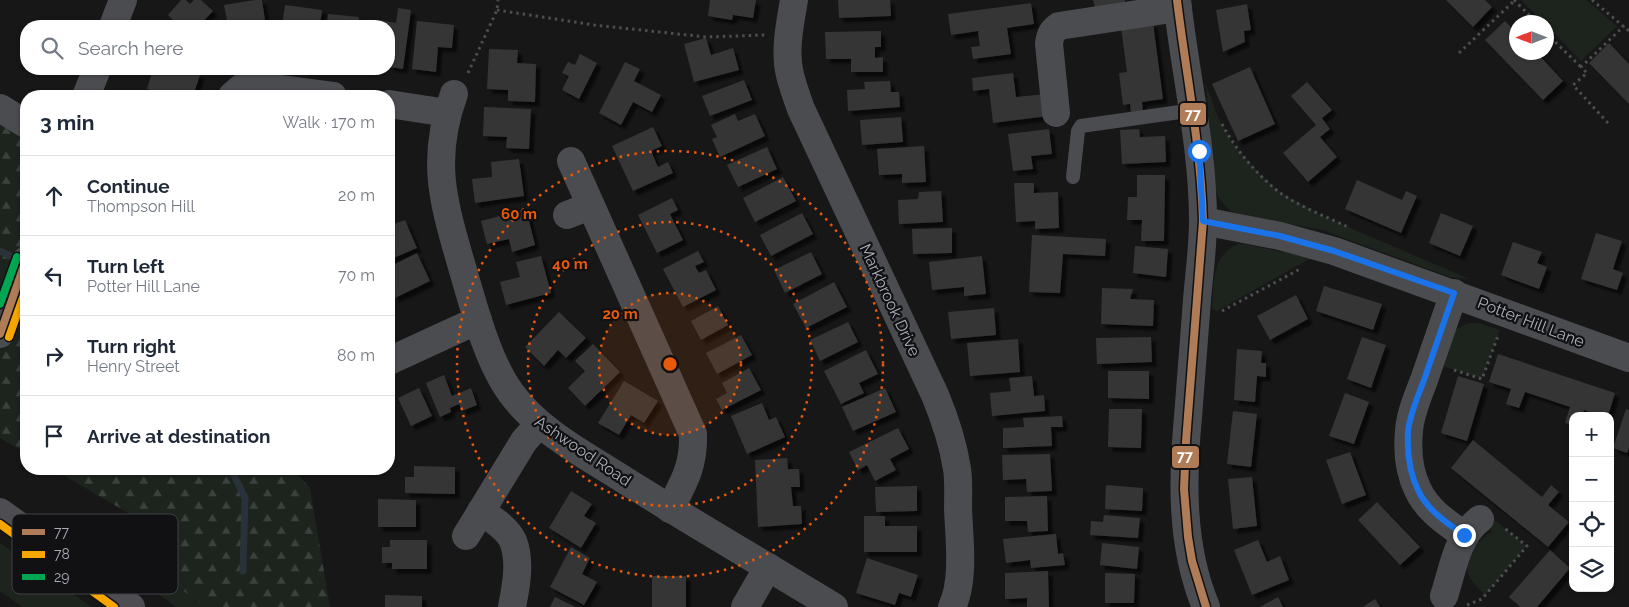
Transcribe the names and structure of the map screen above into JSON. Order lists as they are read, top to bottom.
{
  "streets": {
    "street": ["Markbrook Drive", "Potter Hill Lane", "Ashwood Road"]
  },
  "lines": ["transit line 77", "transit line 29", "transit line 78"],
  "legend": ["77", "78", "29"],
  "north": "left",
  "page": {
    "search": "Search here",
    "heading": ["3 min", "Walk · 170 m"],
    "list": [
      ["Continue", "Thompson Hill", "20 m"],
      ["Turn left", "Potter Hill Lane", "70 m"],
      ["Turn right", "Henry Street", "80 m"],
      "Arrive at destination"
    ],
    "map_buttons": ["+", "−"]
  },
  "rings": ["60 m", "40 m", "20 m"]
}
